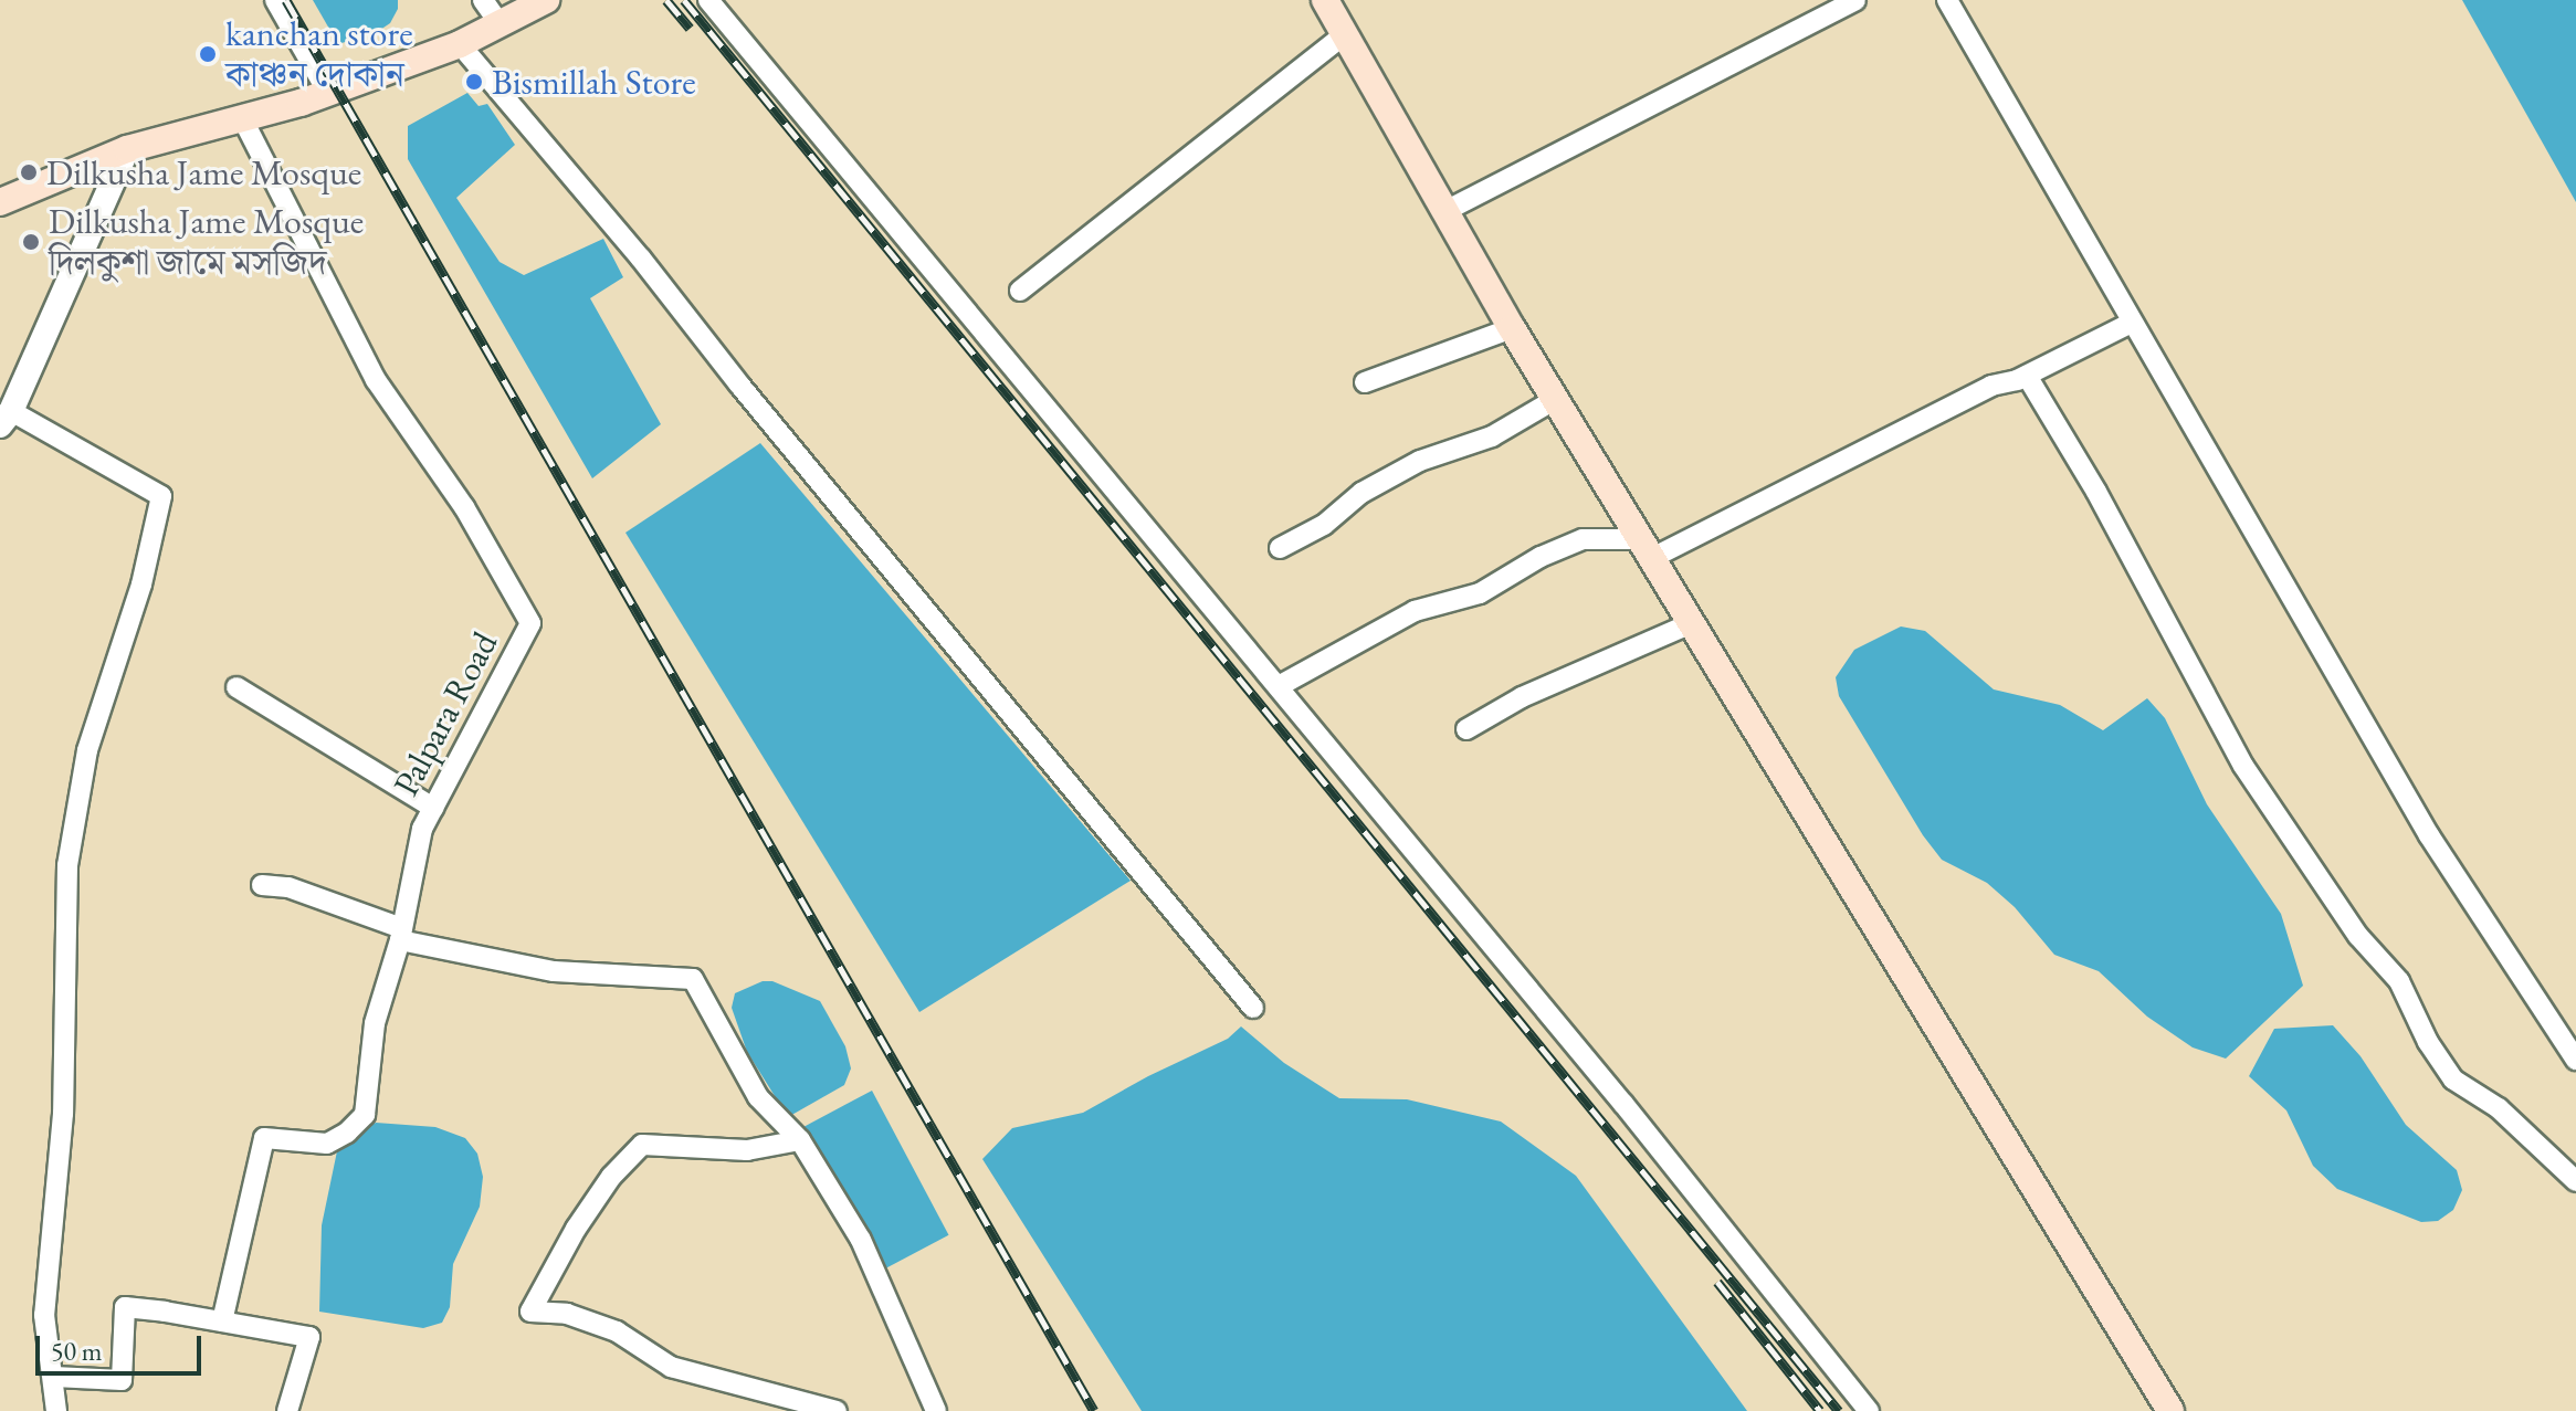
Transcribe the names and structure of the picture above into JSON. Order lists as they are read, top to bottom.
{
  "streets": {
    "street": ["Palpara Road"]
  },
  "places": [
    "kanchan store কাঞ্চন দোকান",
    "Bismillah Store",
    "Dilkusha Jame Mosque",
    "Dilkusha Jame Mosque দিলকুশা জামে মসজিদ"
  ],
  "scale_bar": "50 m"
}
